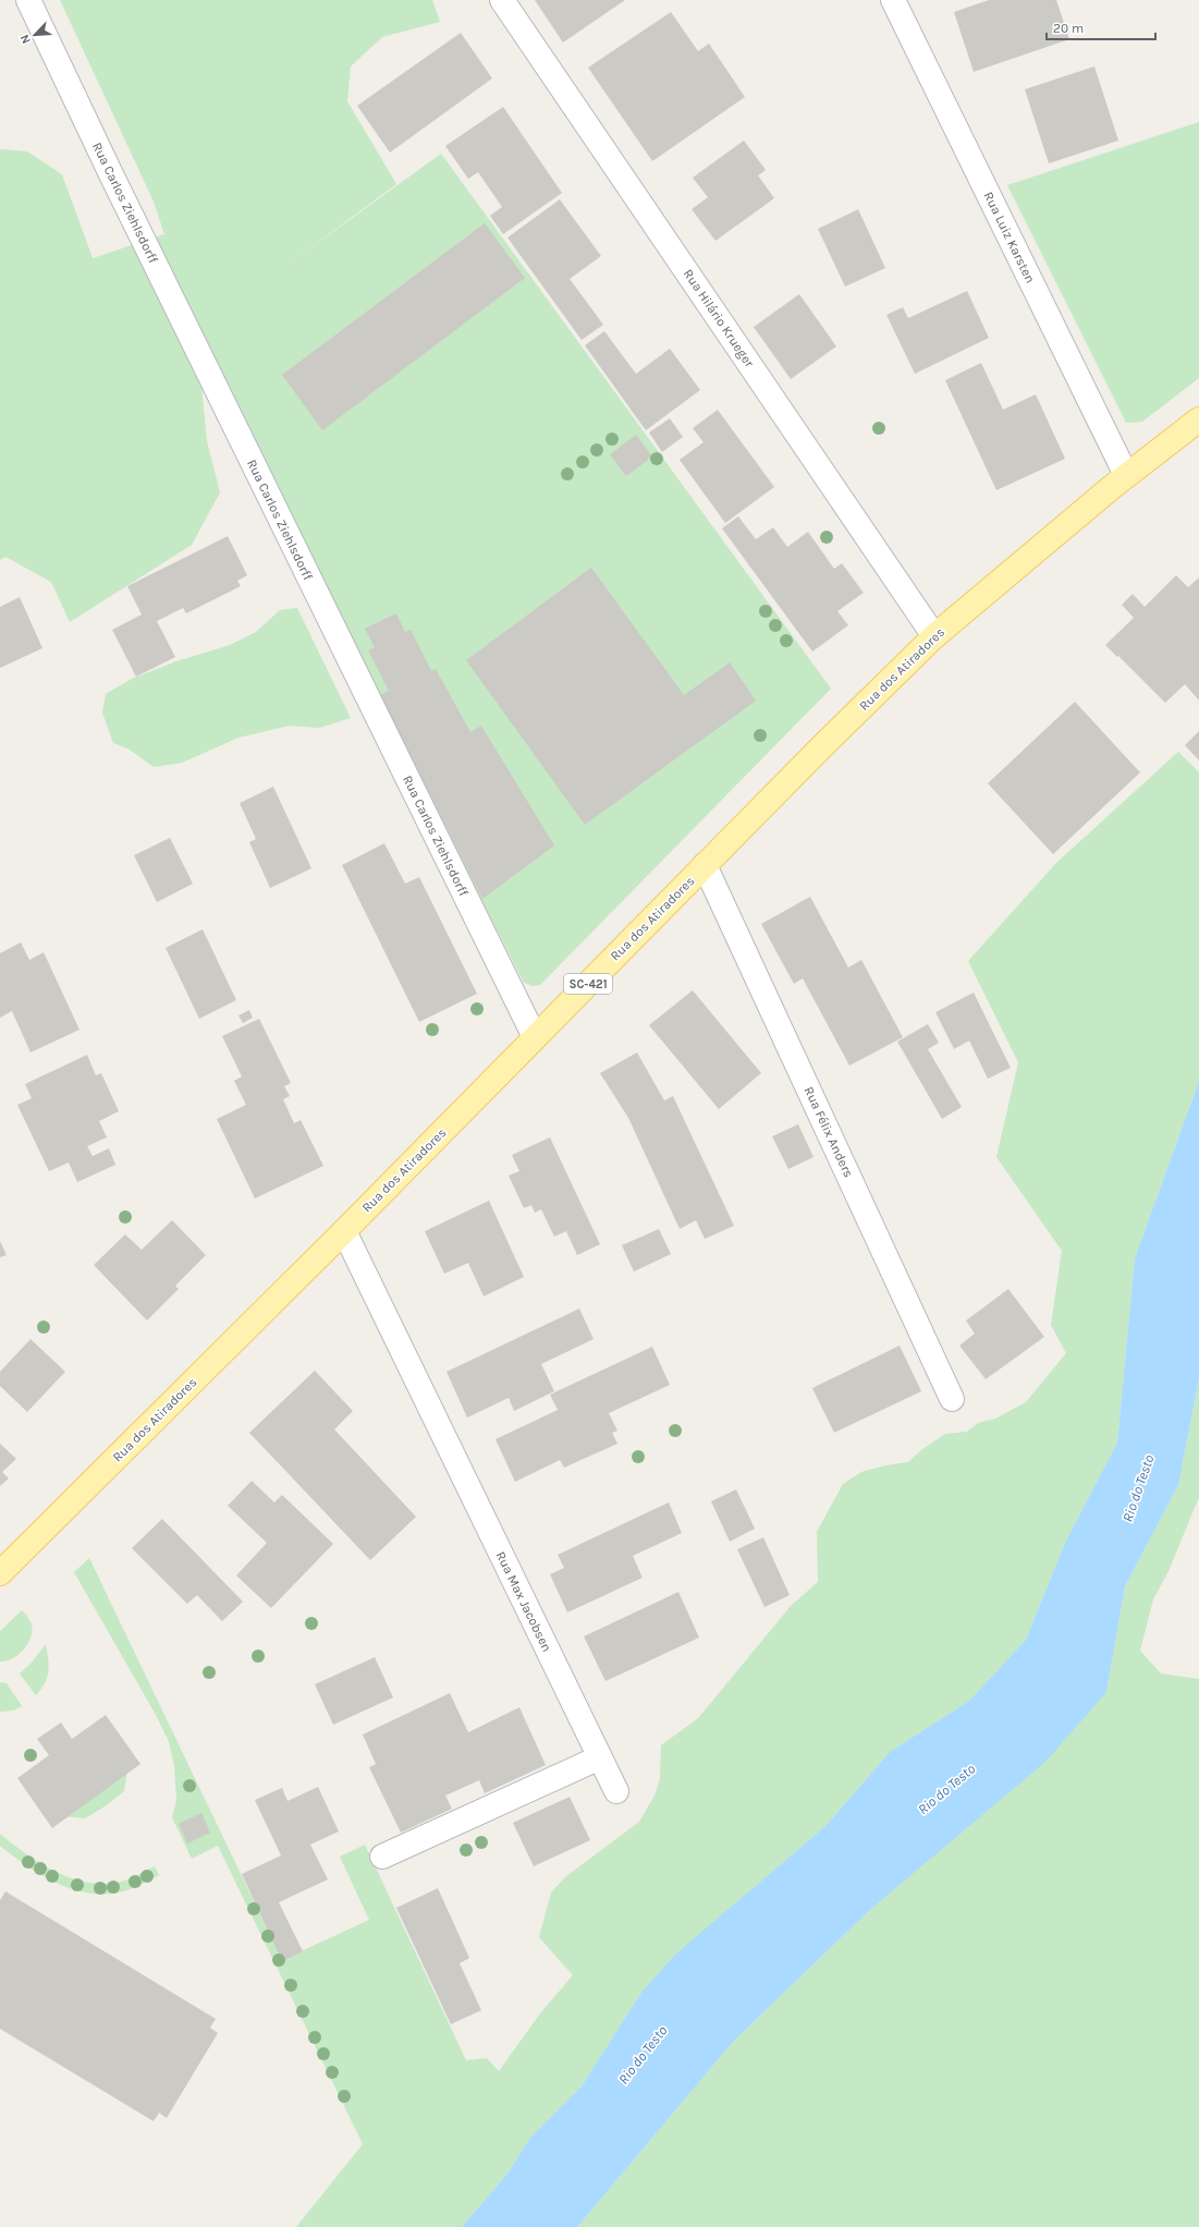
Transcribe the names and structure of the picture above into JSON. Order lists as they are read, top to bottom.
{
  "streets": {
    "main road": ["Rua dos Atiradores", "SC-421"],
    "street": [
      "Rua Carlos Ziehlsdorff",
      "Rua Luiz Karsten",
      "Rua Hilário Krueger",
      "Rua Félix Anders",
      "Rua Max Jacobsen"
    ]
  },
  "crossings": [
    ["Rua Carlos Ziehlsdorff", "Rua dos Atiradores"],
    ["Rua Luiz Karsten", "Rua dos Atiradores"],
    ["Rua Hilário Krueger", "Rua dos Atiradores"],
    ["Rua dos Atiradores", "Rua Félix Anders"],
    ["Rua dos Atiradores", "Rua Max Jacobsen"]
  ],
  "water": ["Rio do Testo"],
  "scale_bar": "20 m",
  "north": "bottom left"
}
